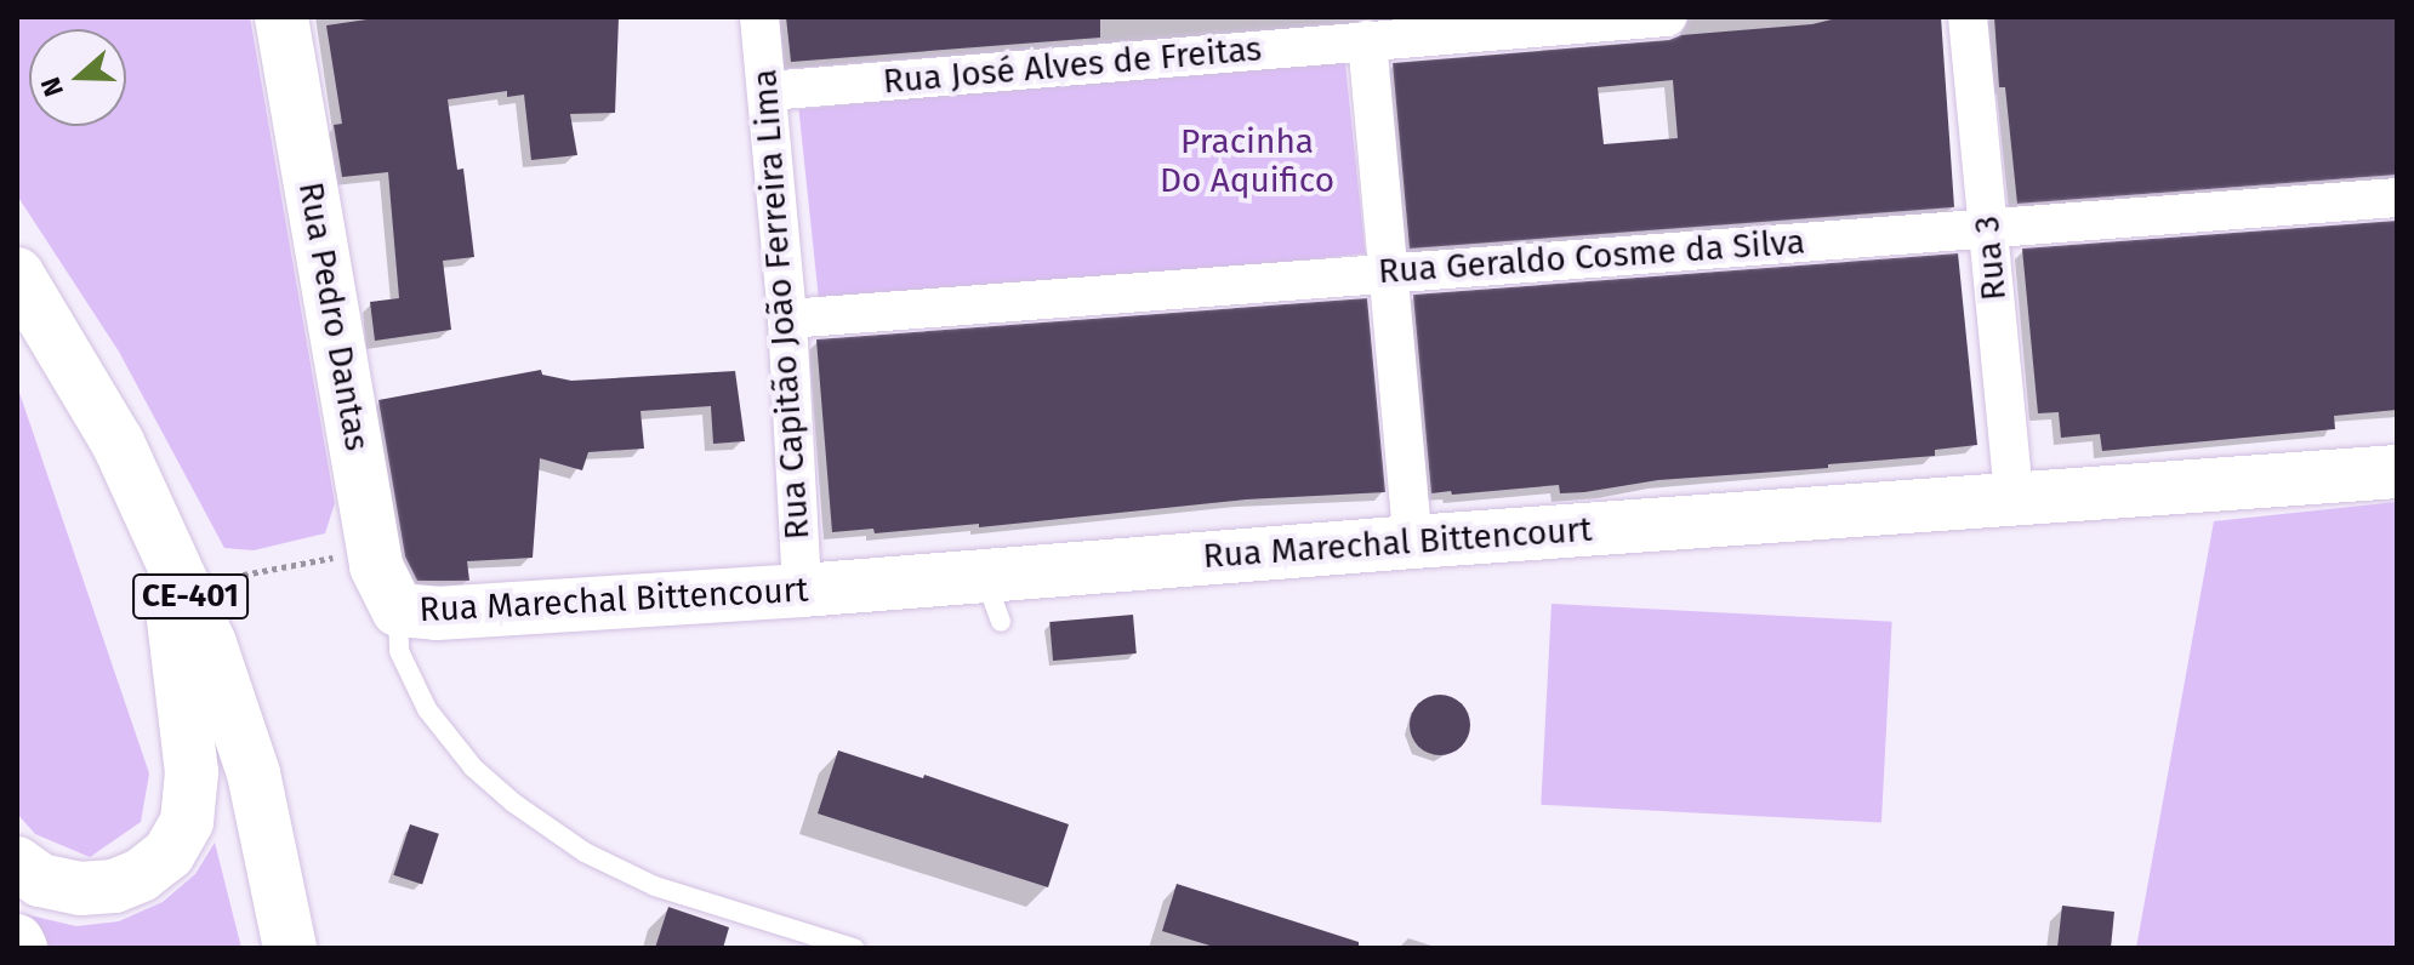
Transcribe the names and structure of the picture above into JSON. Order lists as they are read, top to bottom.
{
  "streets": {
    "main road": ["Rua Pedro Dantas", "Rua Marechal Bittencourt", "CE-401"],
    "street": [
      "Rua José Alves de Freitas",
      "Rua Geraldo Cosme da Silva",
      "Rua 3",
      "Rua Capitão João Ferreira Lima"
    ]
  },
  "crossings": [
    ["Rua José Alves de Freitas", "Rua Capitão João Ferreira Lima"],
    ["Rua Geraldo Cosme da Silva", "Rua 3"],
    ["Rua Geraldo Cosme da Silva", "Rua Capitão João Ferreira Lima"],
    ["Rua 3", "Rua Marechal Bittencourt"],
    ["Rua Capitão João Ferreira Lima", "Rua Marechal Bittencourt"],
    ["Rua Pedro Dantas", "Rua Marechal Bittencourt"]
  ],
  "parks": ["Pracinha Do Aquifico"],
  "north": "left"
}
